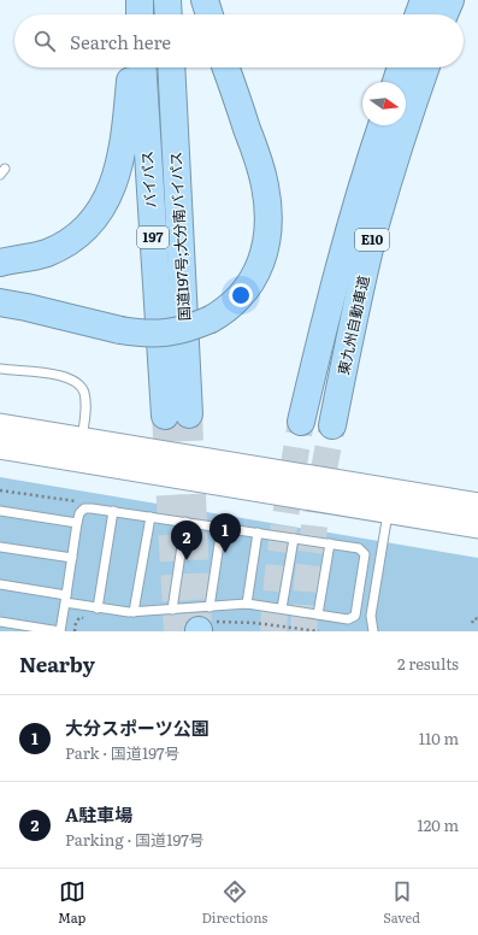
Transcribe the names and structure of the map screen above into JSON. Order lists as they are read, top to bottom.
{
  "streets": {
    "highway": [
      "バイパス",
      "国道197号;大分南バイパス",
      "197",
      "E10",
      "東九州自動車道"
    ]
  },
  "crossings": [
    ["バイパス", "国道197号;大分南バイパス"]
  ],
  "north": "right",
  "page": {
    "search": "Search here",
    "pins": ["1", "2"],
    "heading": ["Nearby", "2 results"],
    "list": [
      {
        "mark": "1",
        "name": "大分スポーツ公園",
        "note": "Park · 国道197号",
        "value": "110 m"
      },
      {
        "mark": "2",
        "name": "A駐車場",
        "note": "Parking · 国道197号",
        "value": "120 m"
      }
    ],
    "nav": ["Map", "Directions", "Saved"]
  }
}
